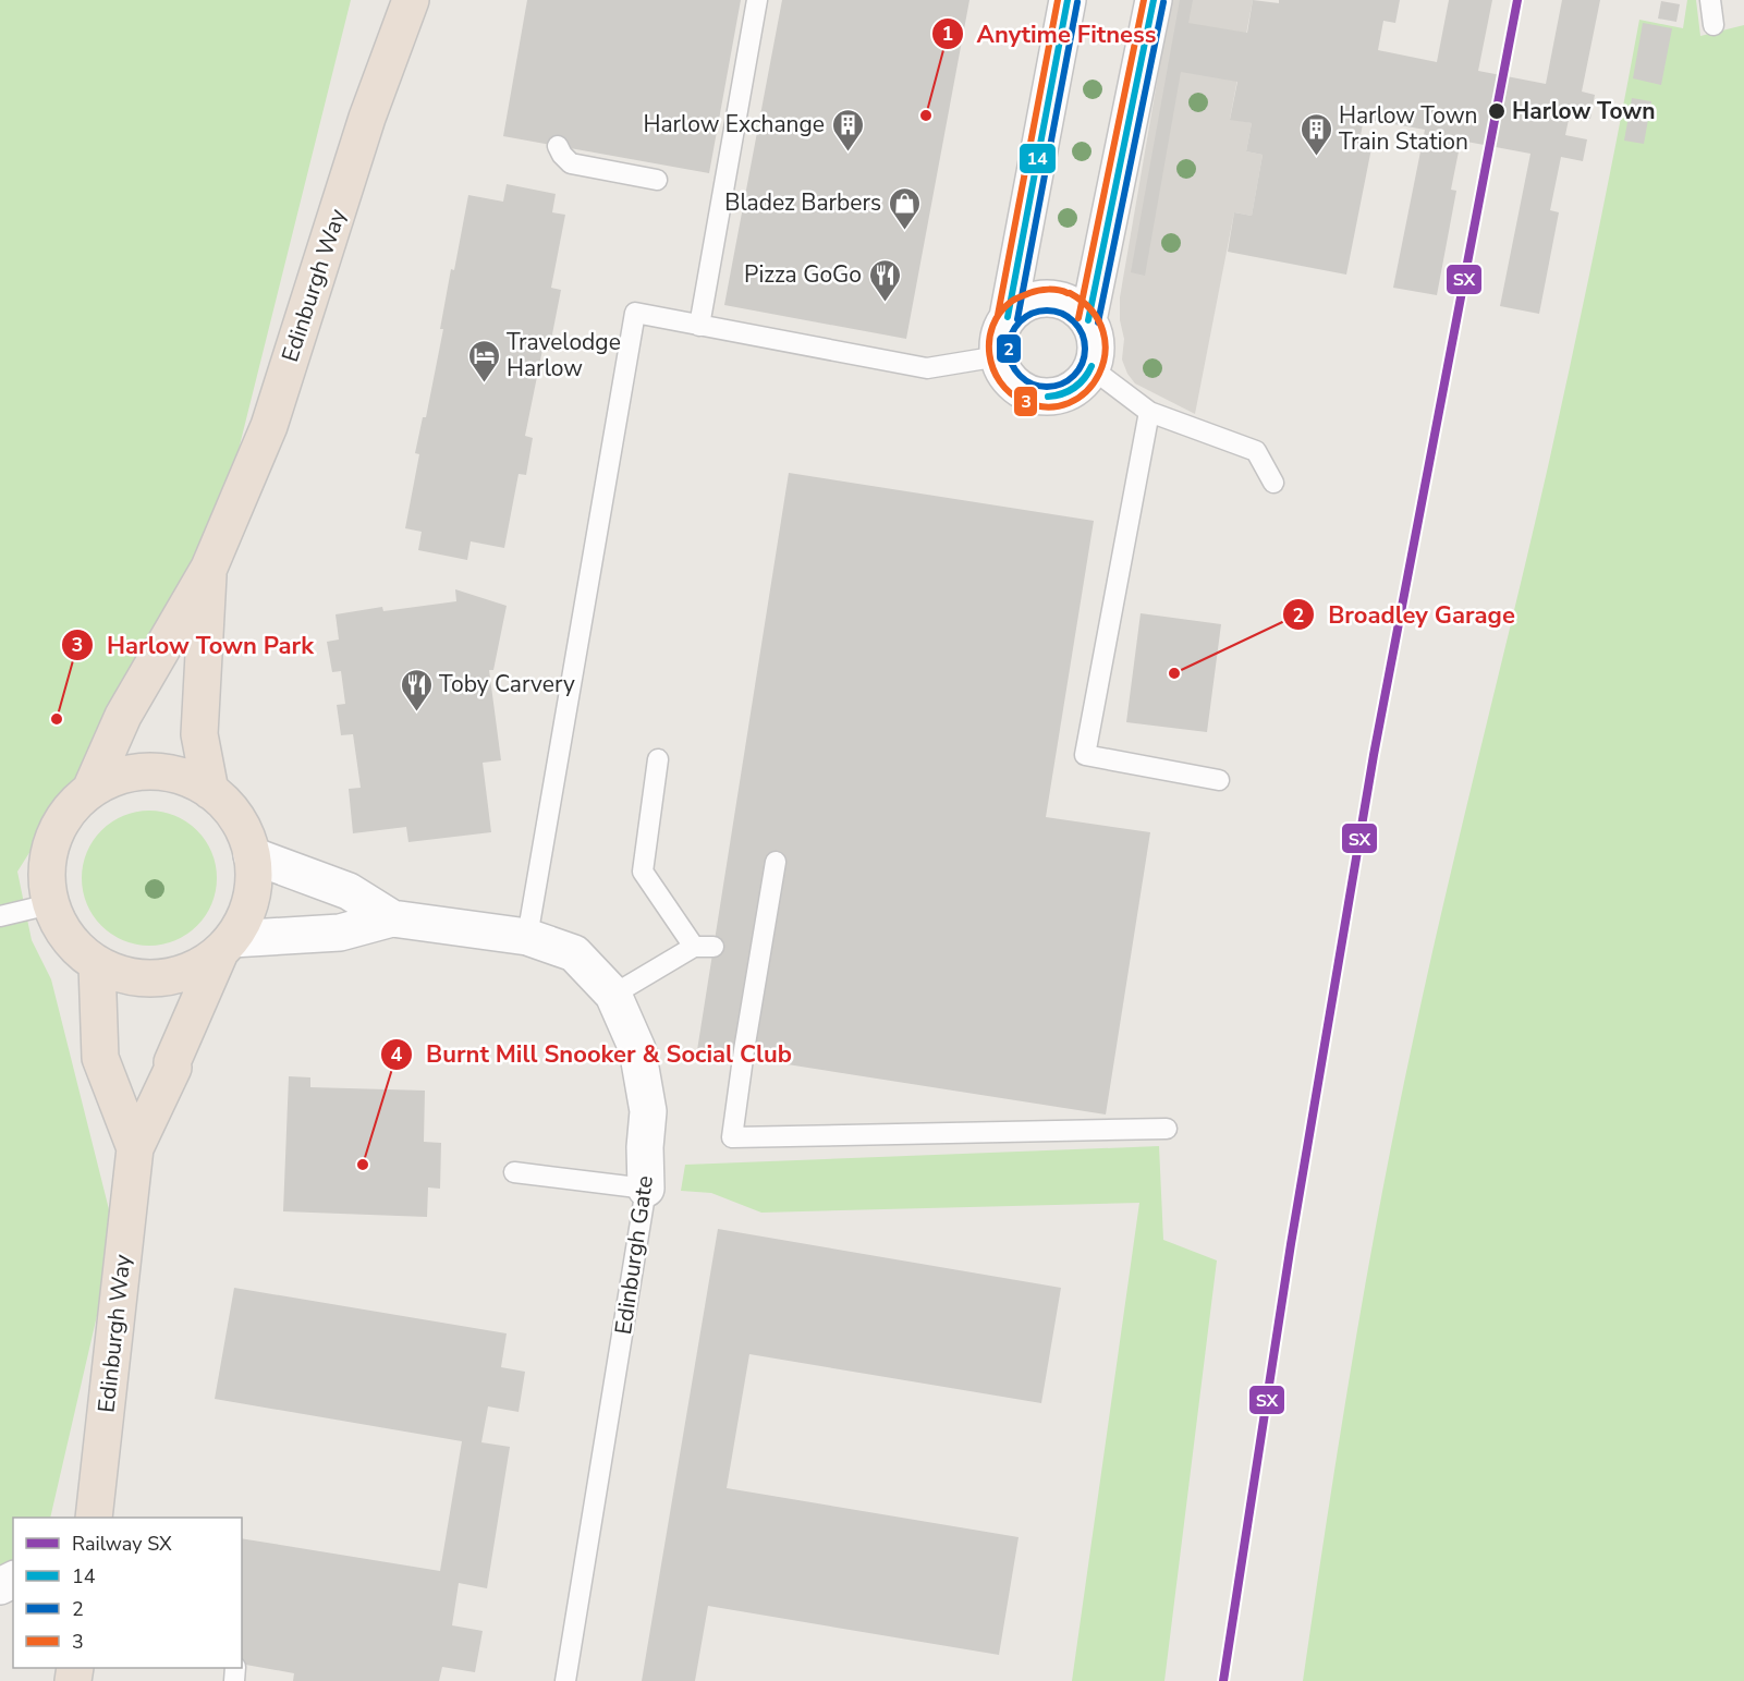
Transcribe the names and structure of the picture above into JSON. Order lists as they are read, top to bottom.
{
  "streets": {
    "highway": ["Edinburgh Way"],
    "street": ["Edinburgh Gate"]
  },
  "crossings": [
    ["Edinburgh Way", "Edinburgh Gate"]
  ],
  "places": {
    "other": [
      "Harlow Town",
      "Anytime Fitness",
      "Broadley Garage",
      "Harlow Town Park",
      "Burnt Mill Snooker & Social Club"
    ],
    "building": ["Harlow Exchange", "Harlow Town Train Station"],
    "shop": ["Bladez Barbers"],
    "restaurant": ["Pizza GoGo", "Toby Carvery"],
    "hotel": ["Travelodge Harlow"]
  },
  "lines": [
    "rail line SX",
    "transit line 14",
    "transit line 3",
    "transit line 2"
  ],
  "legend": [
    "Railway SX",
    "14",
    "2",
    "3"
  ]
}
